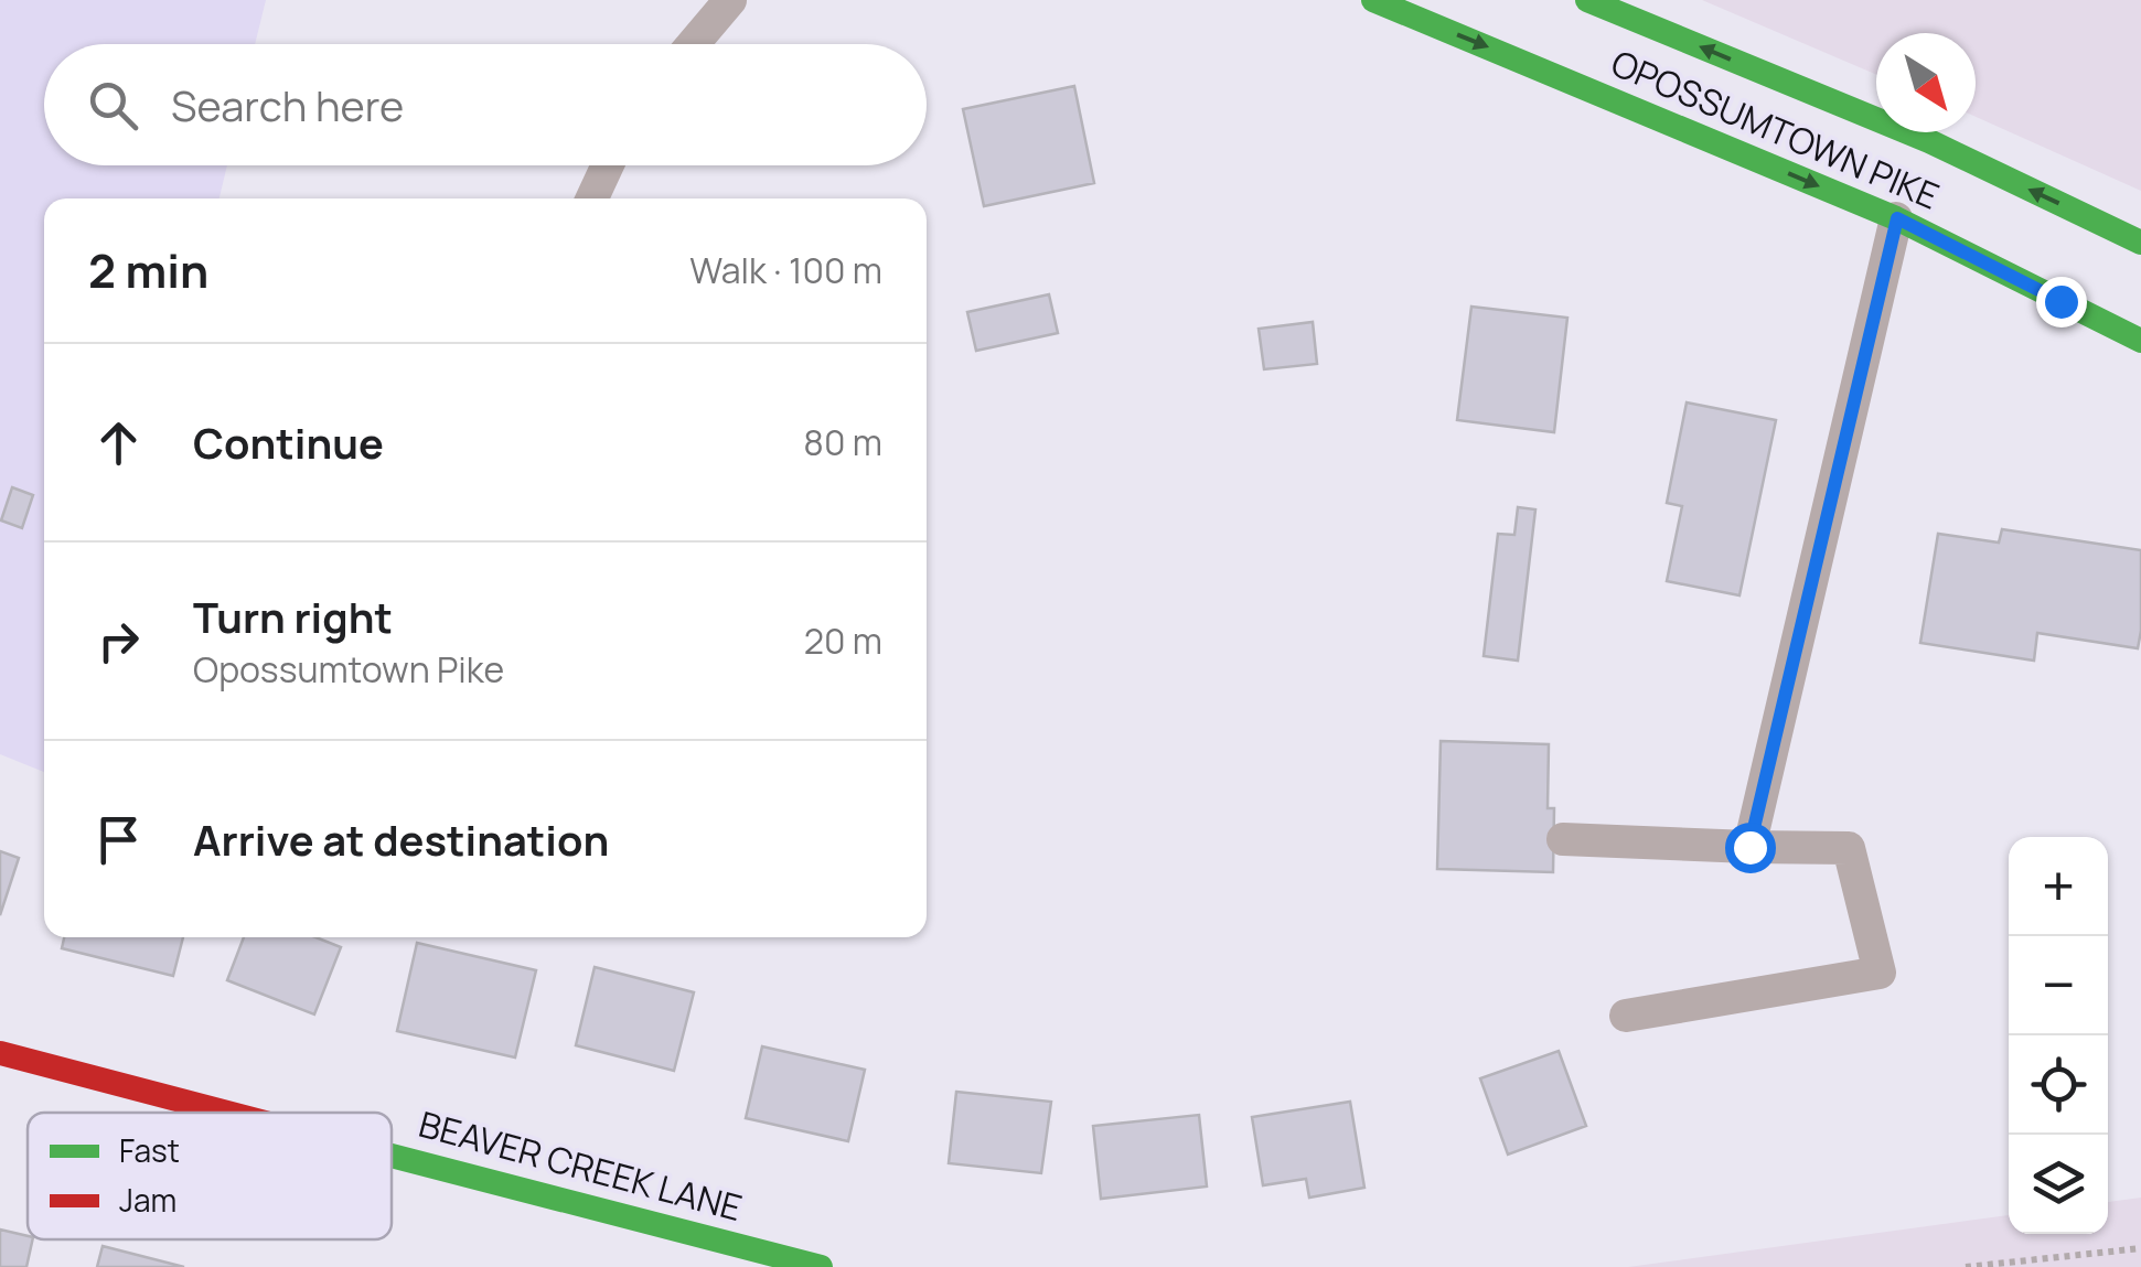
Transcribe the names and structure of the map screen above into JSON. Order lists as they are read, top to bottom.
{
  "streets": {
    "main road": ["OPOSSUMTOWN PIKE", "BEAVER CREEK LANE"]
  },
  "legend": ["Fast", "Jam"],
  "north": "bottom right",
  "page": {
    "search": "Search here",
    "heading": ["2 min", "Walk · 100 m"],
    "list": [
      ["Continue", "80 m"],
      ["Turn right", "Opossumtown Pike", "20 m"],
      "Arrive at destination"
    ],
    "map_buttons": ["+", "−"]
  }
}
